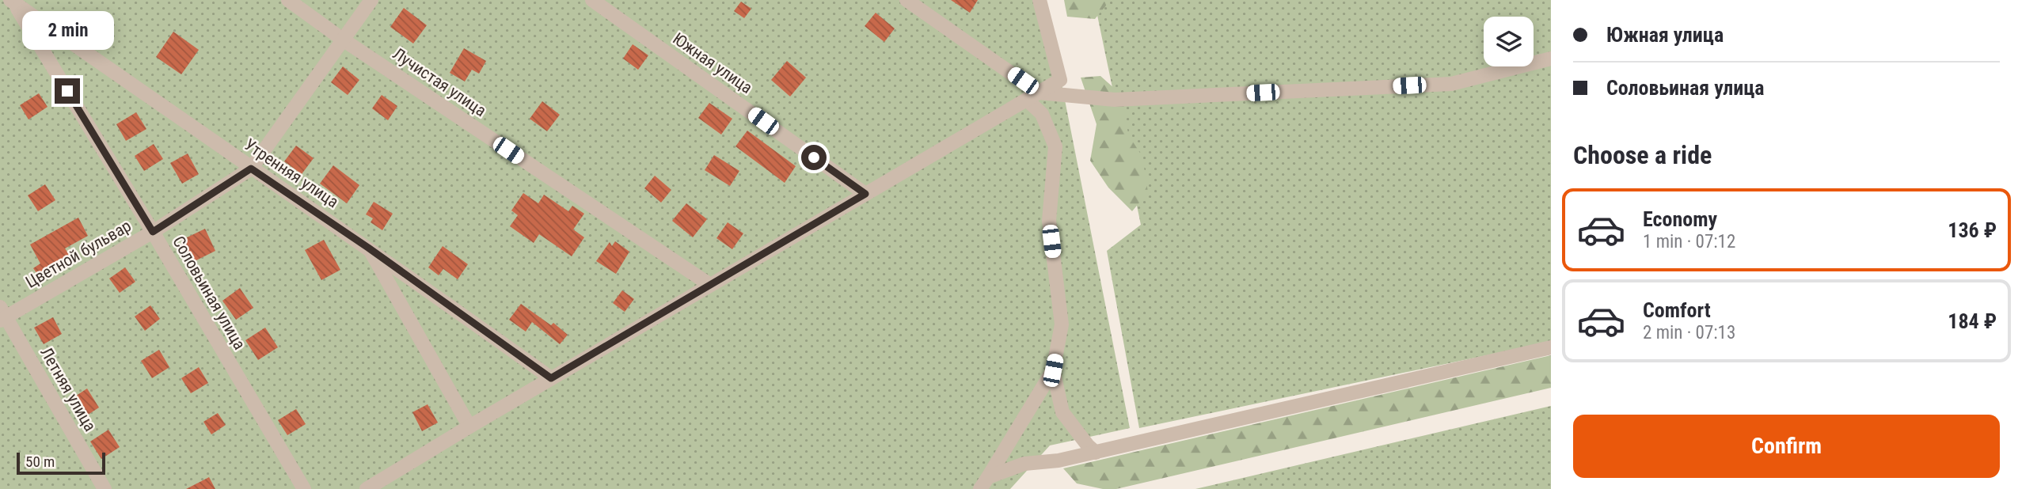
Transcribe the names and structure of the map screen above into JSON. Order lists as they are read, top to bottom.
{
  "streets": {
    "street": [
      "Южная улица",
      "Лучистая улица",
      "Утренняя улица",
      "Цветной бульвар",
      "Соловьиная улица",
      "Летняя улица"
    ]
  },
  "crossings": [
    ["Лучистая улица", "Цветной бульвар"],
    ["Утренняя улица", "Цветной бульвар"],
    ["Утренняя улица", "Соловьиная улица"],
    ["Цветной бульвар", "Соловьиная улица"],
    ["Цветной бульвар", "Летняя улица"]
  ],
  "scale_bar": "50 m",
  "page": {
    "banner": ["Южная улица", "Соловьиная улица"],
    "bubble": "2 min",
    "heading": "Choose a ride",
    "list": [
      {
        "name": "Economy",
        "note": "1 min · 07:12",
        "value": "136 ₽"
      },
      {
        "name": "Comfort",
        "note": "2 min · 07:13",
        "value": "184 ₽"
      }
    ],
    "buttons": "Confirm",
    "scale": "50 m"
  }
}
